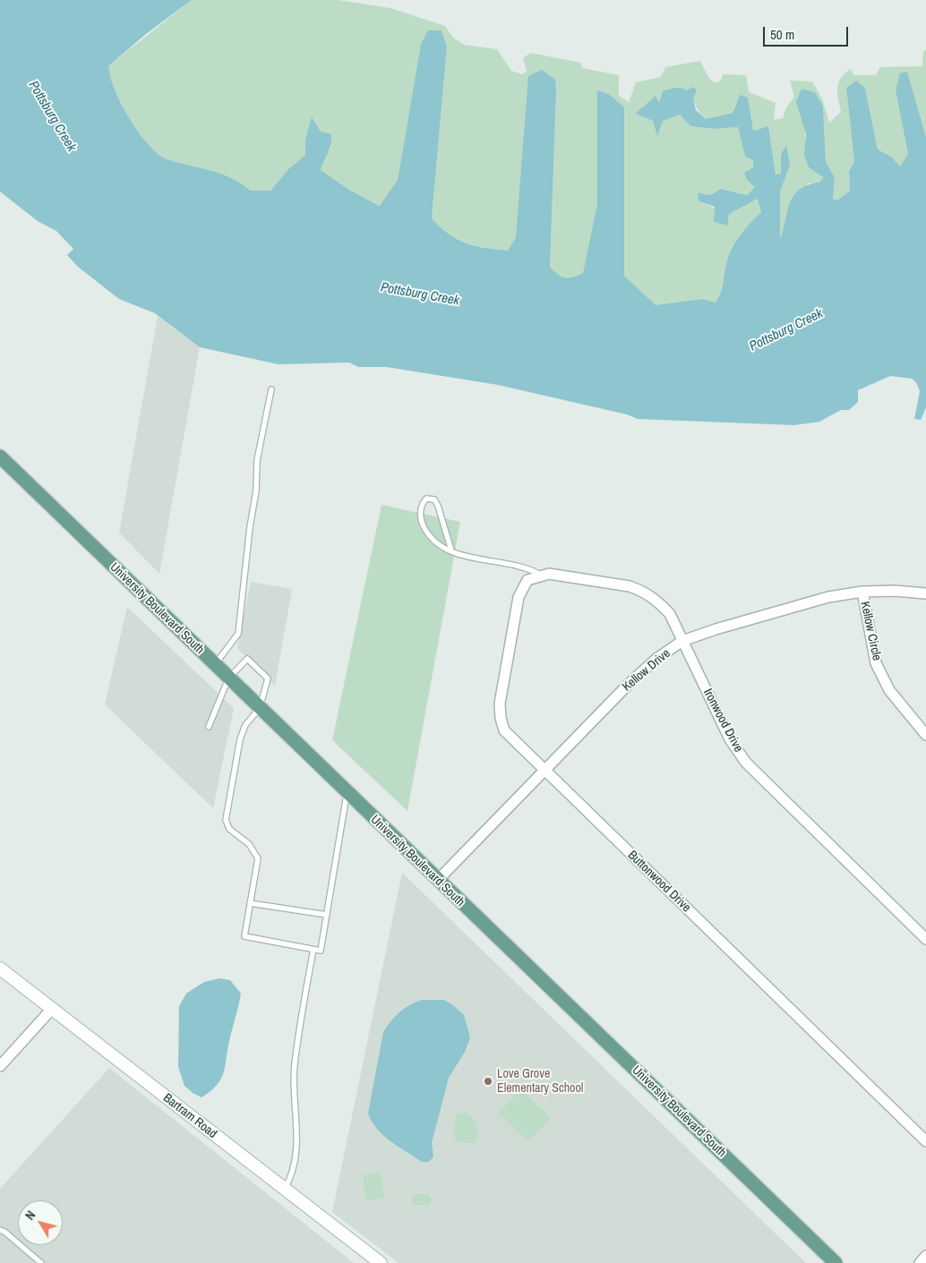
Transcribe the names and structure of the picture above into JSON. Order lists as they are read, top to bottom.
{
  "streets": {
    "main road": ["University Boulevard South"],
    "street": [
      "Kellow Circle",
      "Kellow Drive",
      "Ironwood Drive",
      "Buttonwood Drive",
      "Bartram Road"
    ]
  },
  "crossings": [
    ["University Boulevard South", "Kellow Drive"],
    ["Kellow Circle", "Kellow Drive"],
    ["Kellow Drive", "Ironwood Drive"],
    ["Kellow Drive", "Buttonwood Drive"],
    ["Ironwood Drive", "Buttonwood Drive"]
  ],
  "water": ["Pottsburg Creek"],
  "places": ["Love Grove Elementary School"],
  "scale_bar": "50 m",
  "north": "top left"
}
